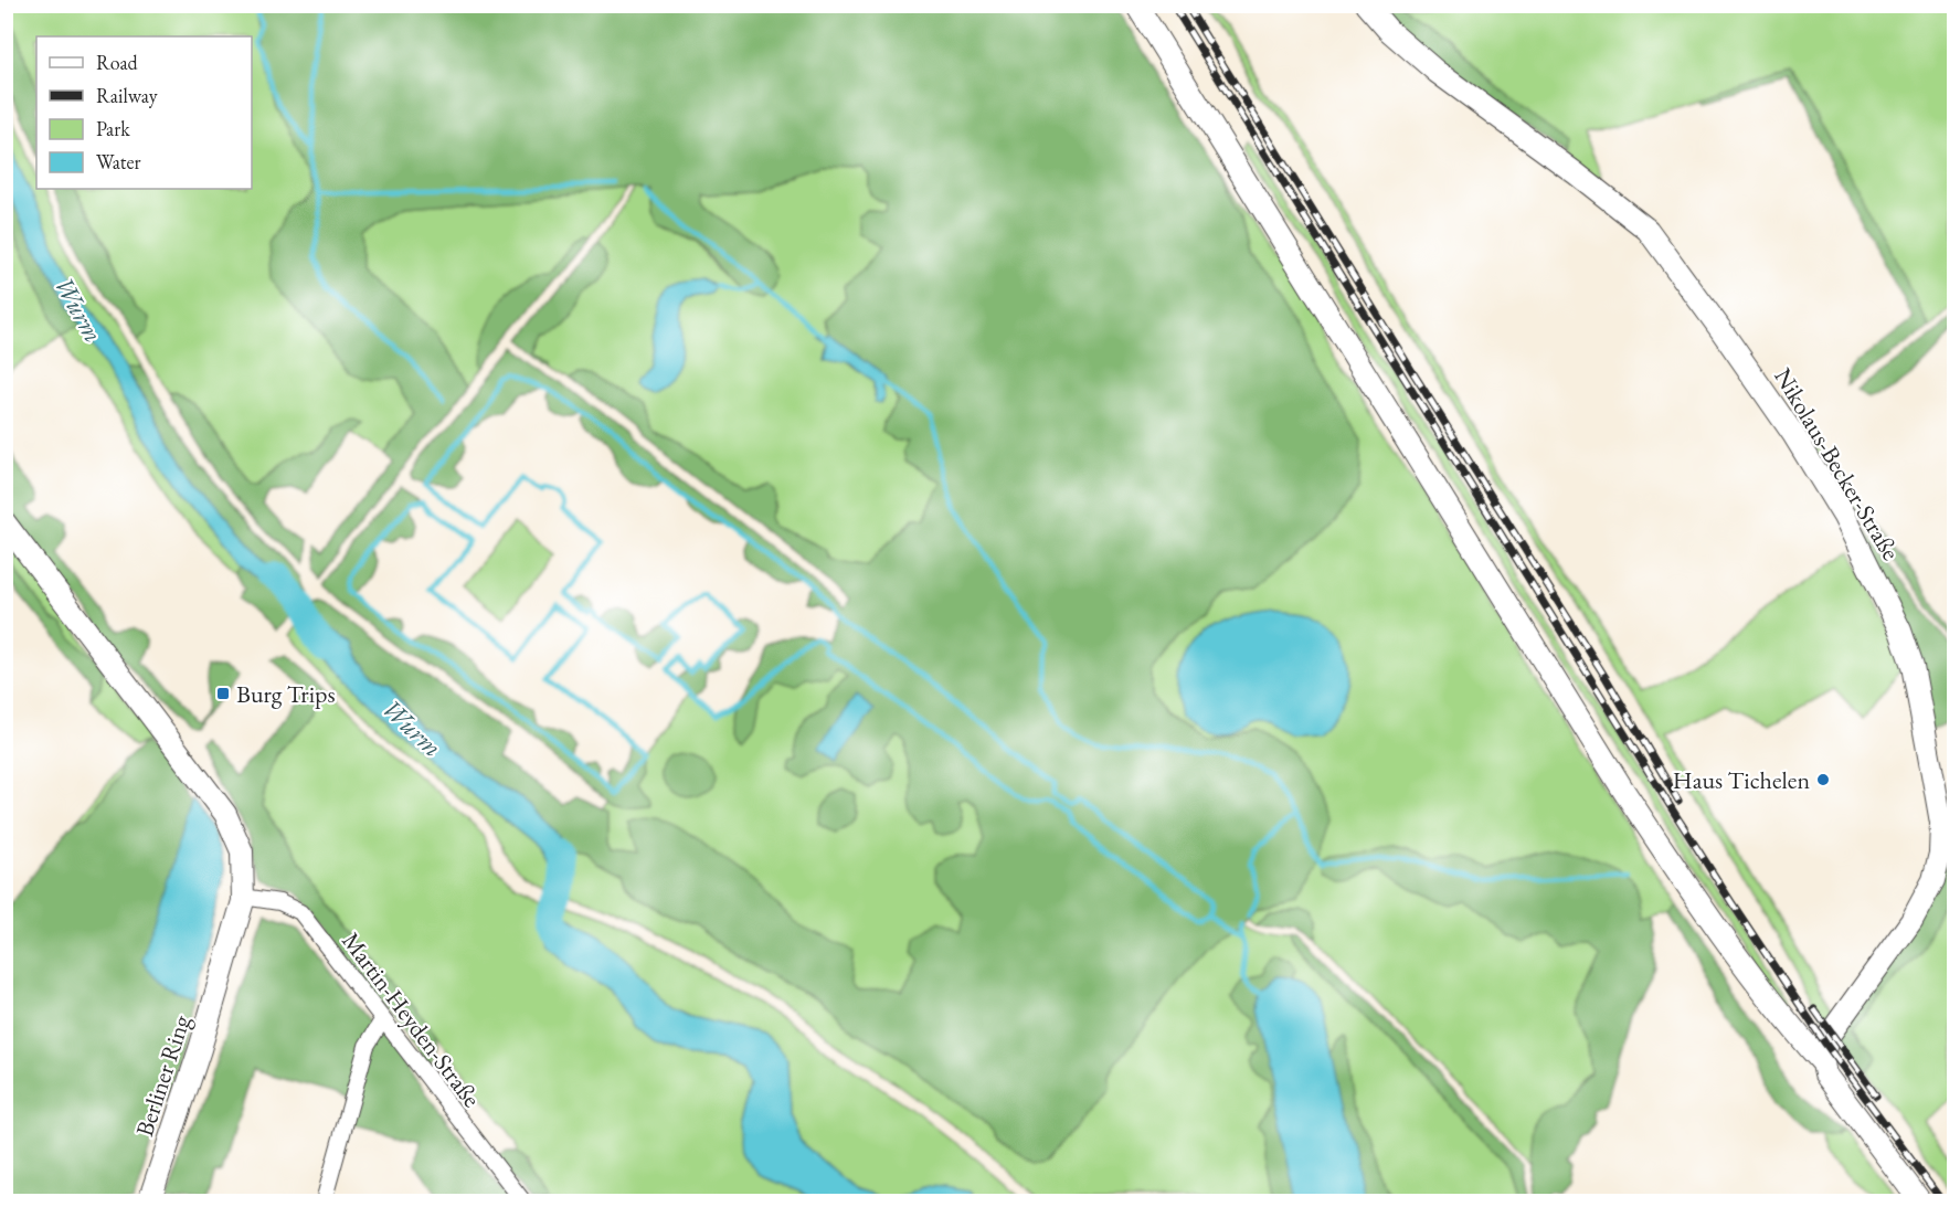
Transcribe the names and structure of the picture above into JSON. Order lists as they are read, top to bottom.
{
  "streets": {
    "main road": ["Nikolaus-Becker-Straße", "Berliner Ring"],
    "street": ["Martin-Heyden-Straße"]
  },
  "crossings": [
    ["Martin-Heyden-Straße", "Berliner Ring"]
  ],
  "water": ["Wurm"],
  "places": {
    "transit": ["Burg Trips"],
    "other": ["Haus Tichelen"]
  },
  "legend": [
    "Road",
    "Railway",
    "Park",
    "Water"
  ]
}
